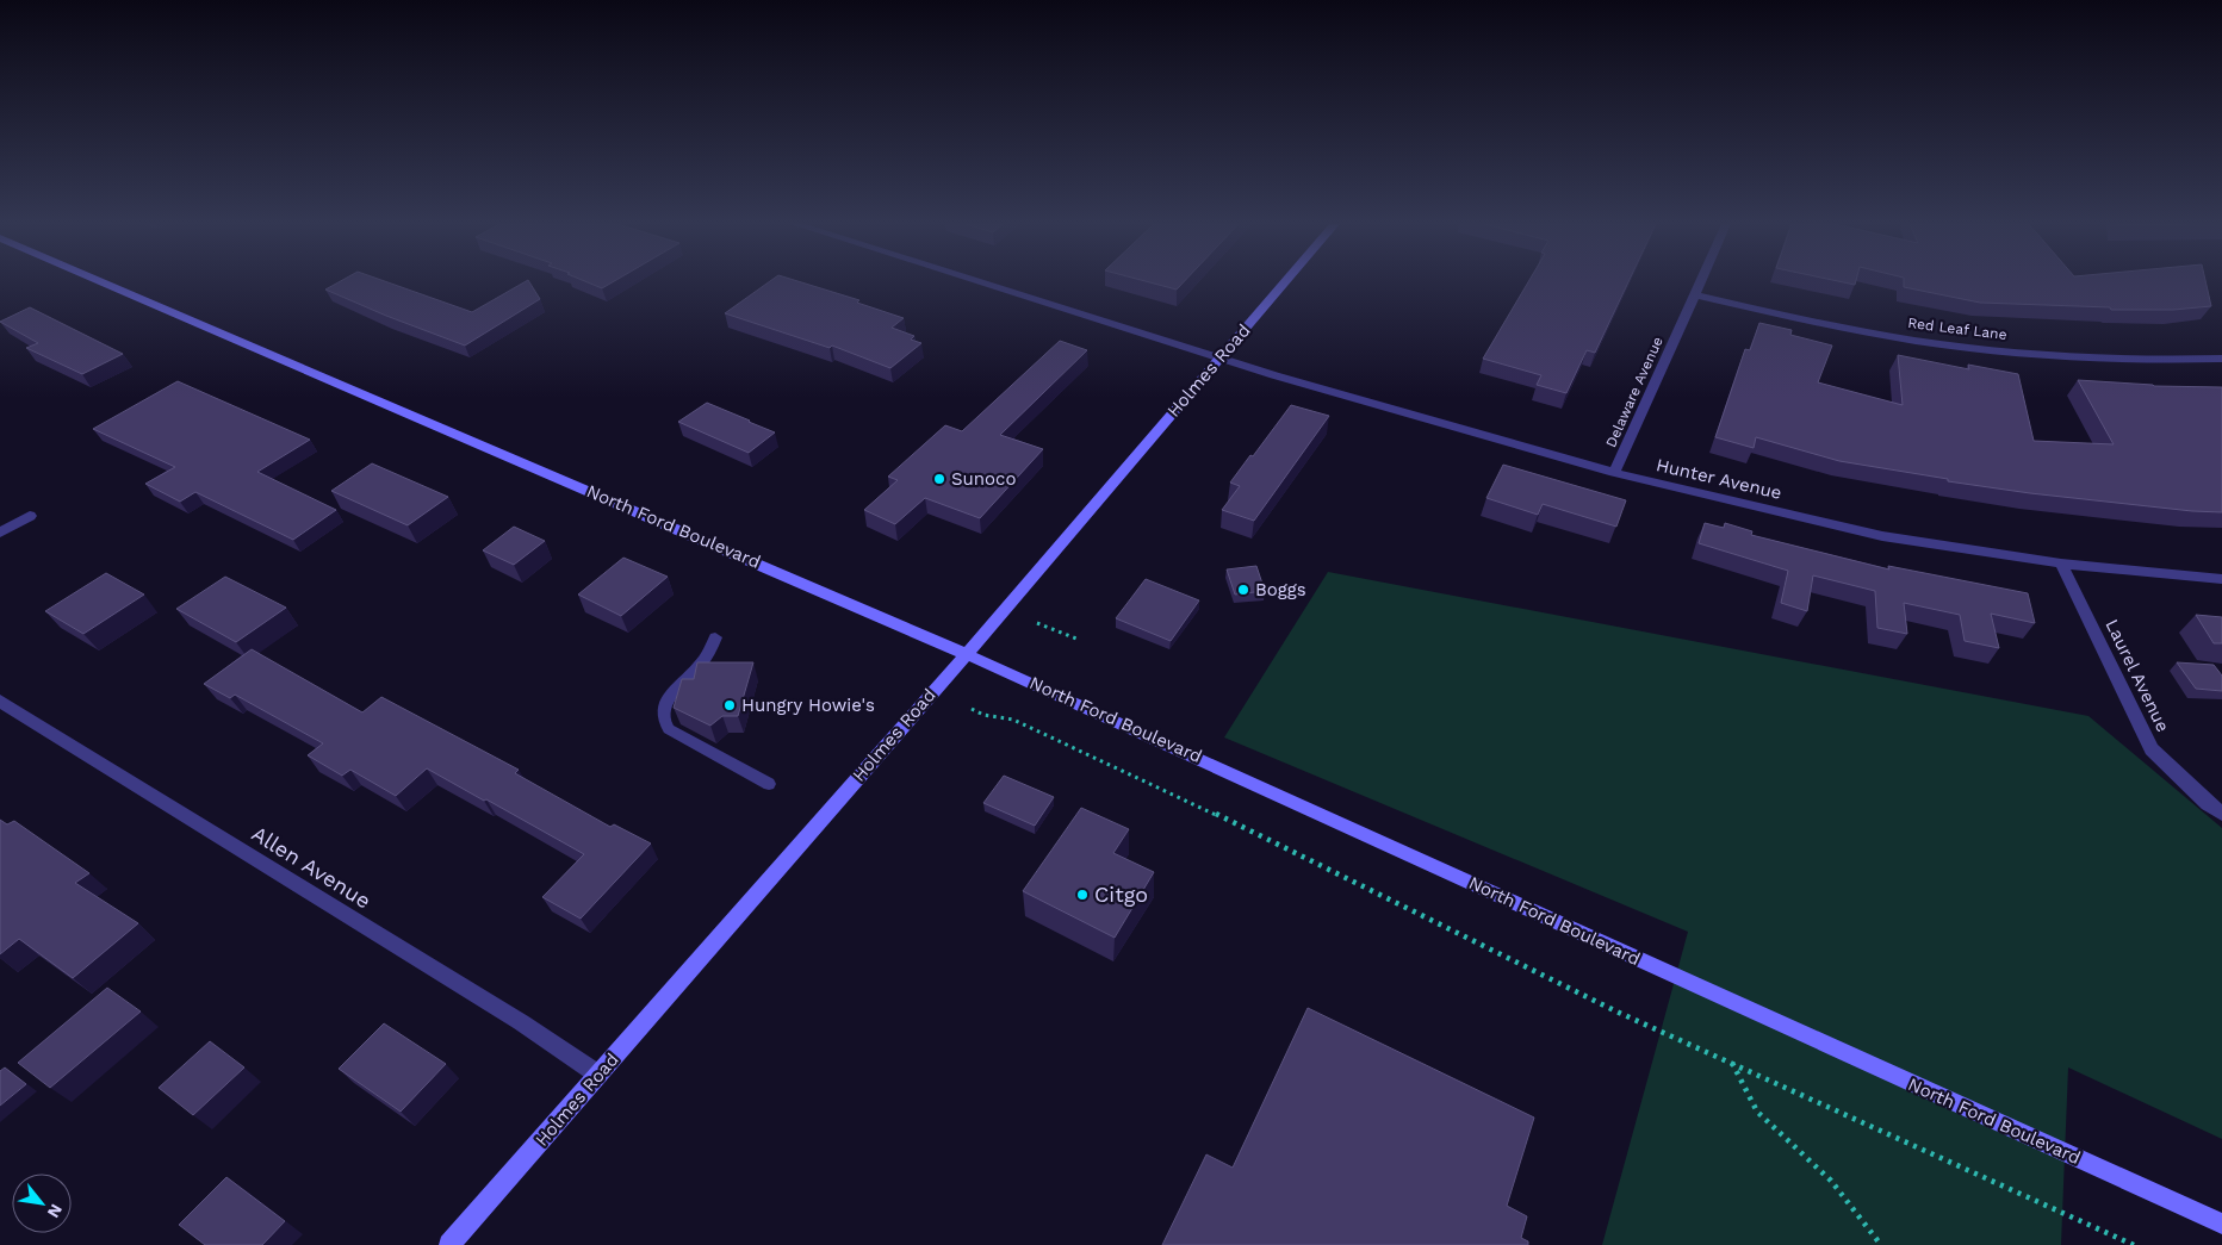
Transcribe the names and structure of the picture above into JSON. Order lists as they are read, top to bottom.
{
  "streets": {
    "main road": ["Holmes Road", "North Ford Boulevard"],
    "street": [
      "Red Leaf Lane",
      "Delaware Avenue",
      "Hunter Avenue",
      "Laurel Avenue",
      "Allen Avenue"
    ]
  },
  "crossings": [
    ["Red Leaf Lane", "Delaware Avenue"],
    ["Holmes Road", "Hunter Avenue"],
    ["Holmes Road", "North Ford Boulevard"],
    ["Holmes Road", "Allen Avenue"],
    ["Delaware Avenue", "Hunter Avenue"],
    ["Hunter Avenue", "Laurel Avenue"]
  ],
  "places": [
    "Sunoco",
    "Boggs",
    "Hungry Howie's",
    "Citgo"
  ],
  "north": "bottom right"
}
